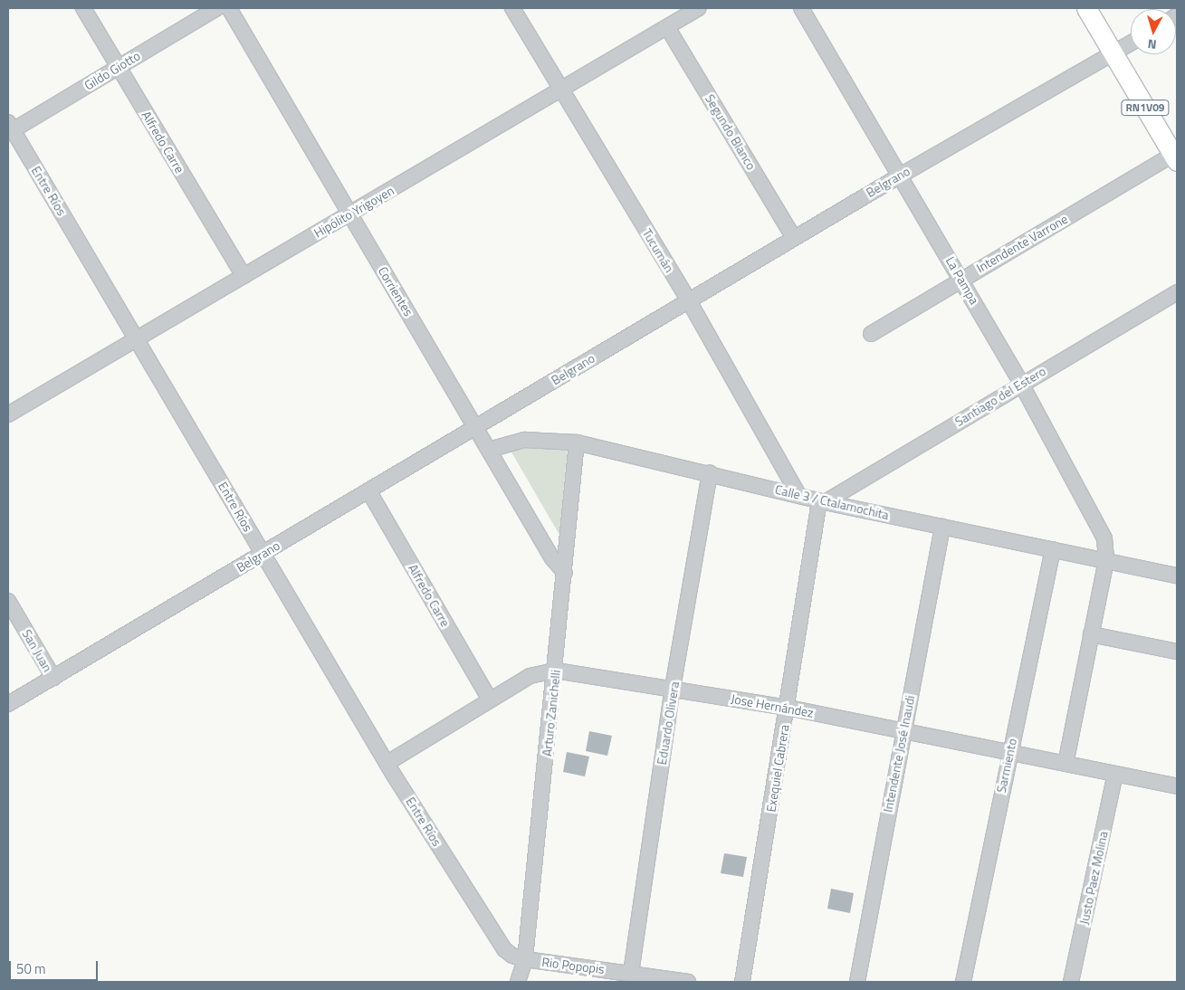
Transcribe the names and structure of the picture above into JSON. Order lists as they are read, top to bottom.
{
  "streets": {
    "main road": ["RN1V09"],
    "street": [
      "Gildo Giotto",
      "Segundo Blanco",
      "Alfredo Carre",
      "Belgrano",
      "Entre Ríos",
      "Hipólito Yrigoyen",
      "Intendente Varrone",
      "Tucumán",
      "La Pampa",
      "Corrientes",
      "Santiago del Estero",
      "Calle 3 / Ctalamochita",
      "San Juan",
      "Jose Hernández",
      "Arturo Zanichelli",
      "Eduardo Olivera",
      "Intendente José Inaudi",
      "Sarmiento",
      "Exequiel Cabrera",
      "Justo Paez Molina",
      "Rio Popopis"
    ]
  },
  "crossings": [
    ["Gildo Giotto", "Alfredo Carre"],
    ["Gildo Giotto", "Entre Ríos"],
    ["RN1V09", "Belgrano"],
    ["RN1V09", "Intendente Varrone"],
    ["Segundo Blanco", "Belgrano"],
    ["Segundo Blanco", "Hipólito Yrigoyen"],
    ["Alfredo Carre", "Belgrano"],
    ["Alfredo Carre", "Hipólito Yrigoyen"],
    ["Alfredo Carre", "Jose Hernández"],
    ["Belgrano", "Entre Ríos"],
    ["Belgrano", "Tucumán"],
    ["Belgrano", "La Pampa"],
    ["Belgrano", "Corrientes"],
    ["Belgrano", "San Juan"],
    ["Entre Ríos", "Hipólito Yrigoyen"],
    ["Entre Ríos", "Jose Hernández"],
    ["Entre Ríos", "Arturo Zanichelli"],
    ["Entre Ríos", "Rio Popopis"],
    ["Hipólito Yrigoyen", "Tucumán"],
    ["Hipólito Yrigoyen", "Corrientes"],
    ["Intendente Varrone", "La Pampa"],
    ["Tucumán", "Calle 3 / Ctalamochita"],
    ["La Pampa", "Santiago del Estero"],
    ["La Pampa", "Calle 3 / Ctalamochita"],
    ["Corrientes", "Calle 3 / Ctalamochita"],
    ["Corrientes", "Arturo Zanichelli"],
    ["Santiago del Estero", "Calle 3 / Ctalamochita"],
    ["Santiago del Estero", "Exequiel Cabrera"],
    ["Calle 3 / Ctalamochita", "Arturo Zanichelli"],
    ["Calle 3 / Ctalamochita", "Eduardo Olivera"],
    ["Calle 3 / Ctalamochita", "Intendente José Inaudi"],
    ["Calle 3 / Ctalamochita", "Sarmiento"],
    ["Calle 3 / Ctalamochita", "Exequiel Cabrera"],
    ["Jose Hernández", "Arturo Zanichelli"],
    ["Jose Hernández", "Eduardo Olivera"],
    ["Jose Hernández", "Intendente José Inaudi"],
    ["Jose Hernández", "Sarmiento"],
    ["Jose Hernández", "Exequiel Cabrera"],
    ["Jose Hernández", "Justo Paez Molina"],
    ["Arturo Zanichelli", "Rio Popopis"],
    ["Eduardo Olivera", "Rio Popopis"]
  ],
  "scale_bar": "50 m",
  "north": "bottom"
}
